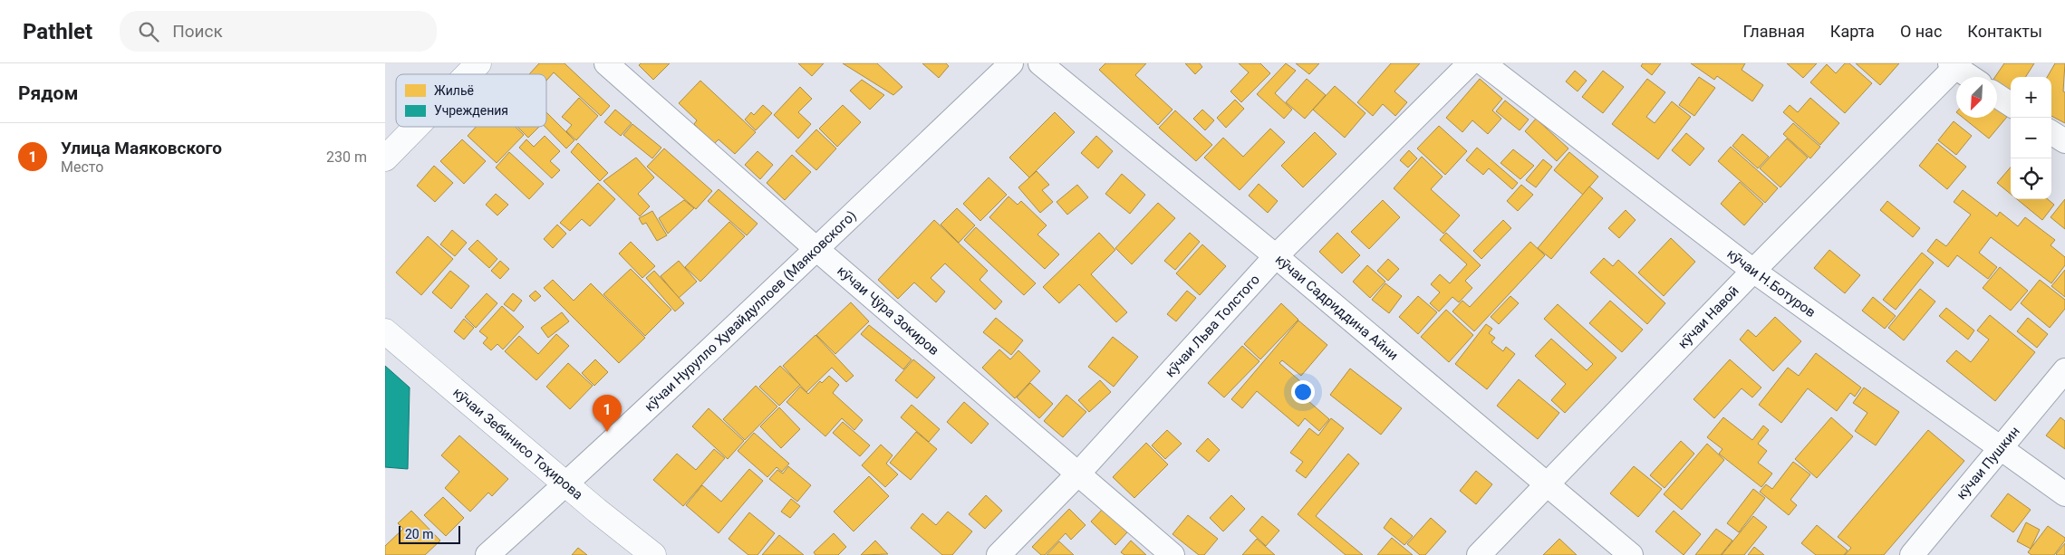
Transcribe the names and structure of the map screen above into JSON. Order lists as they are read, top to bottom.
{
  "streets": {
    "main road": ["кӯчаи Зебинисо Тоҳирова"],
    "street": [
      "кӯчаи Н.Ботуров",
      "кӯчаи Садриддина Айни",
      "кӯчаи Нурулло Ҳувайдуллоев (Маяковского)",
      "кӯчаи Ҷӯра Зокиров",
      "кӯчаи Навоӣ",
      "кӯчаи Льва Толстого",
      "кӯчаи Пушкин"
    ]
  },
  "crossings": [
    ["кӯчаи Н.Ботуров", "кӯчаи Навоӣ"],
    ["кӯчаи Н.Ботуров", "кӯчаи Пушкин"],
    ["кӯчаи Садриддина Айни", "кӯчаи Навоӣ"],
    ["кӯчаи Садриддина Айни", "кӯчаи Льва Толстого"],
    ["кӯчаи Нурулло Ҳувайдуллоев (Маяковского)", "кӯчаи Ҷӯра Зокиров"],
    ["кӯчаи Нурулло Ҳувайдуллоев (Маяковского)", "кӯчаи Зебинисо Тоҳирова"],
    ["кӯчаи Ҷӯра Зокиров", "кӯчаи Льва Толстого"]
  ],
  "legend": ["Жильё", "Учреждения"],
  "scale_bar": "20 m",
  "north": "bottom left",
  "page": {
    "header": "Pathlet",
    "search": "Поиск",
    "nav": [
      "Главная",
      "Карта",
      "О нас",
      "Контакты"
    ],
    "heading": "Рядом",
    "map_buttons": ["+", "−"],
    "list": [
      {
        "mark": "1",
        "name": "Улица Маяковского",
        "note": "Место",
        "value": "230 m"
      }
    ],
    "pins": "1",
    "scale": "20 m"
  }
}
